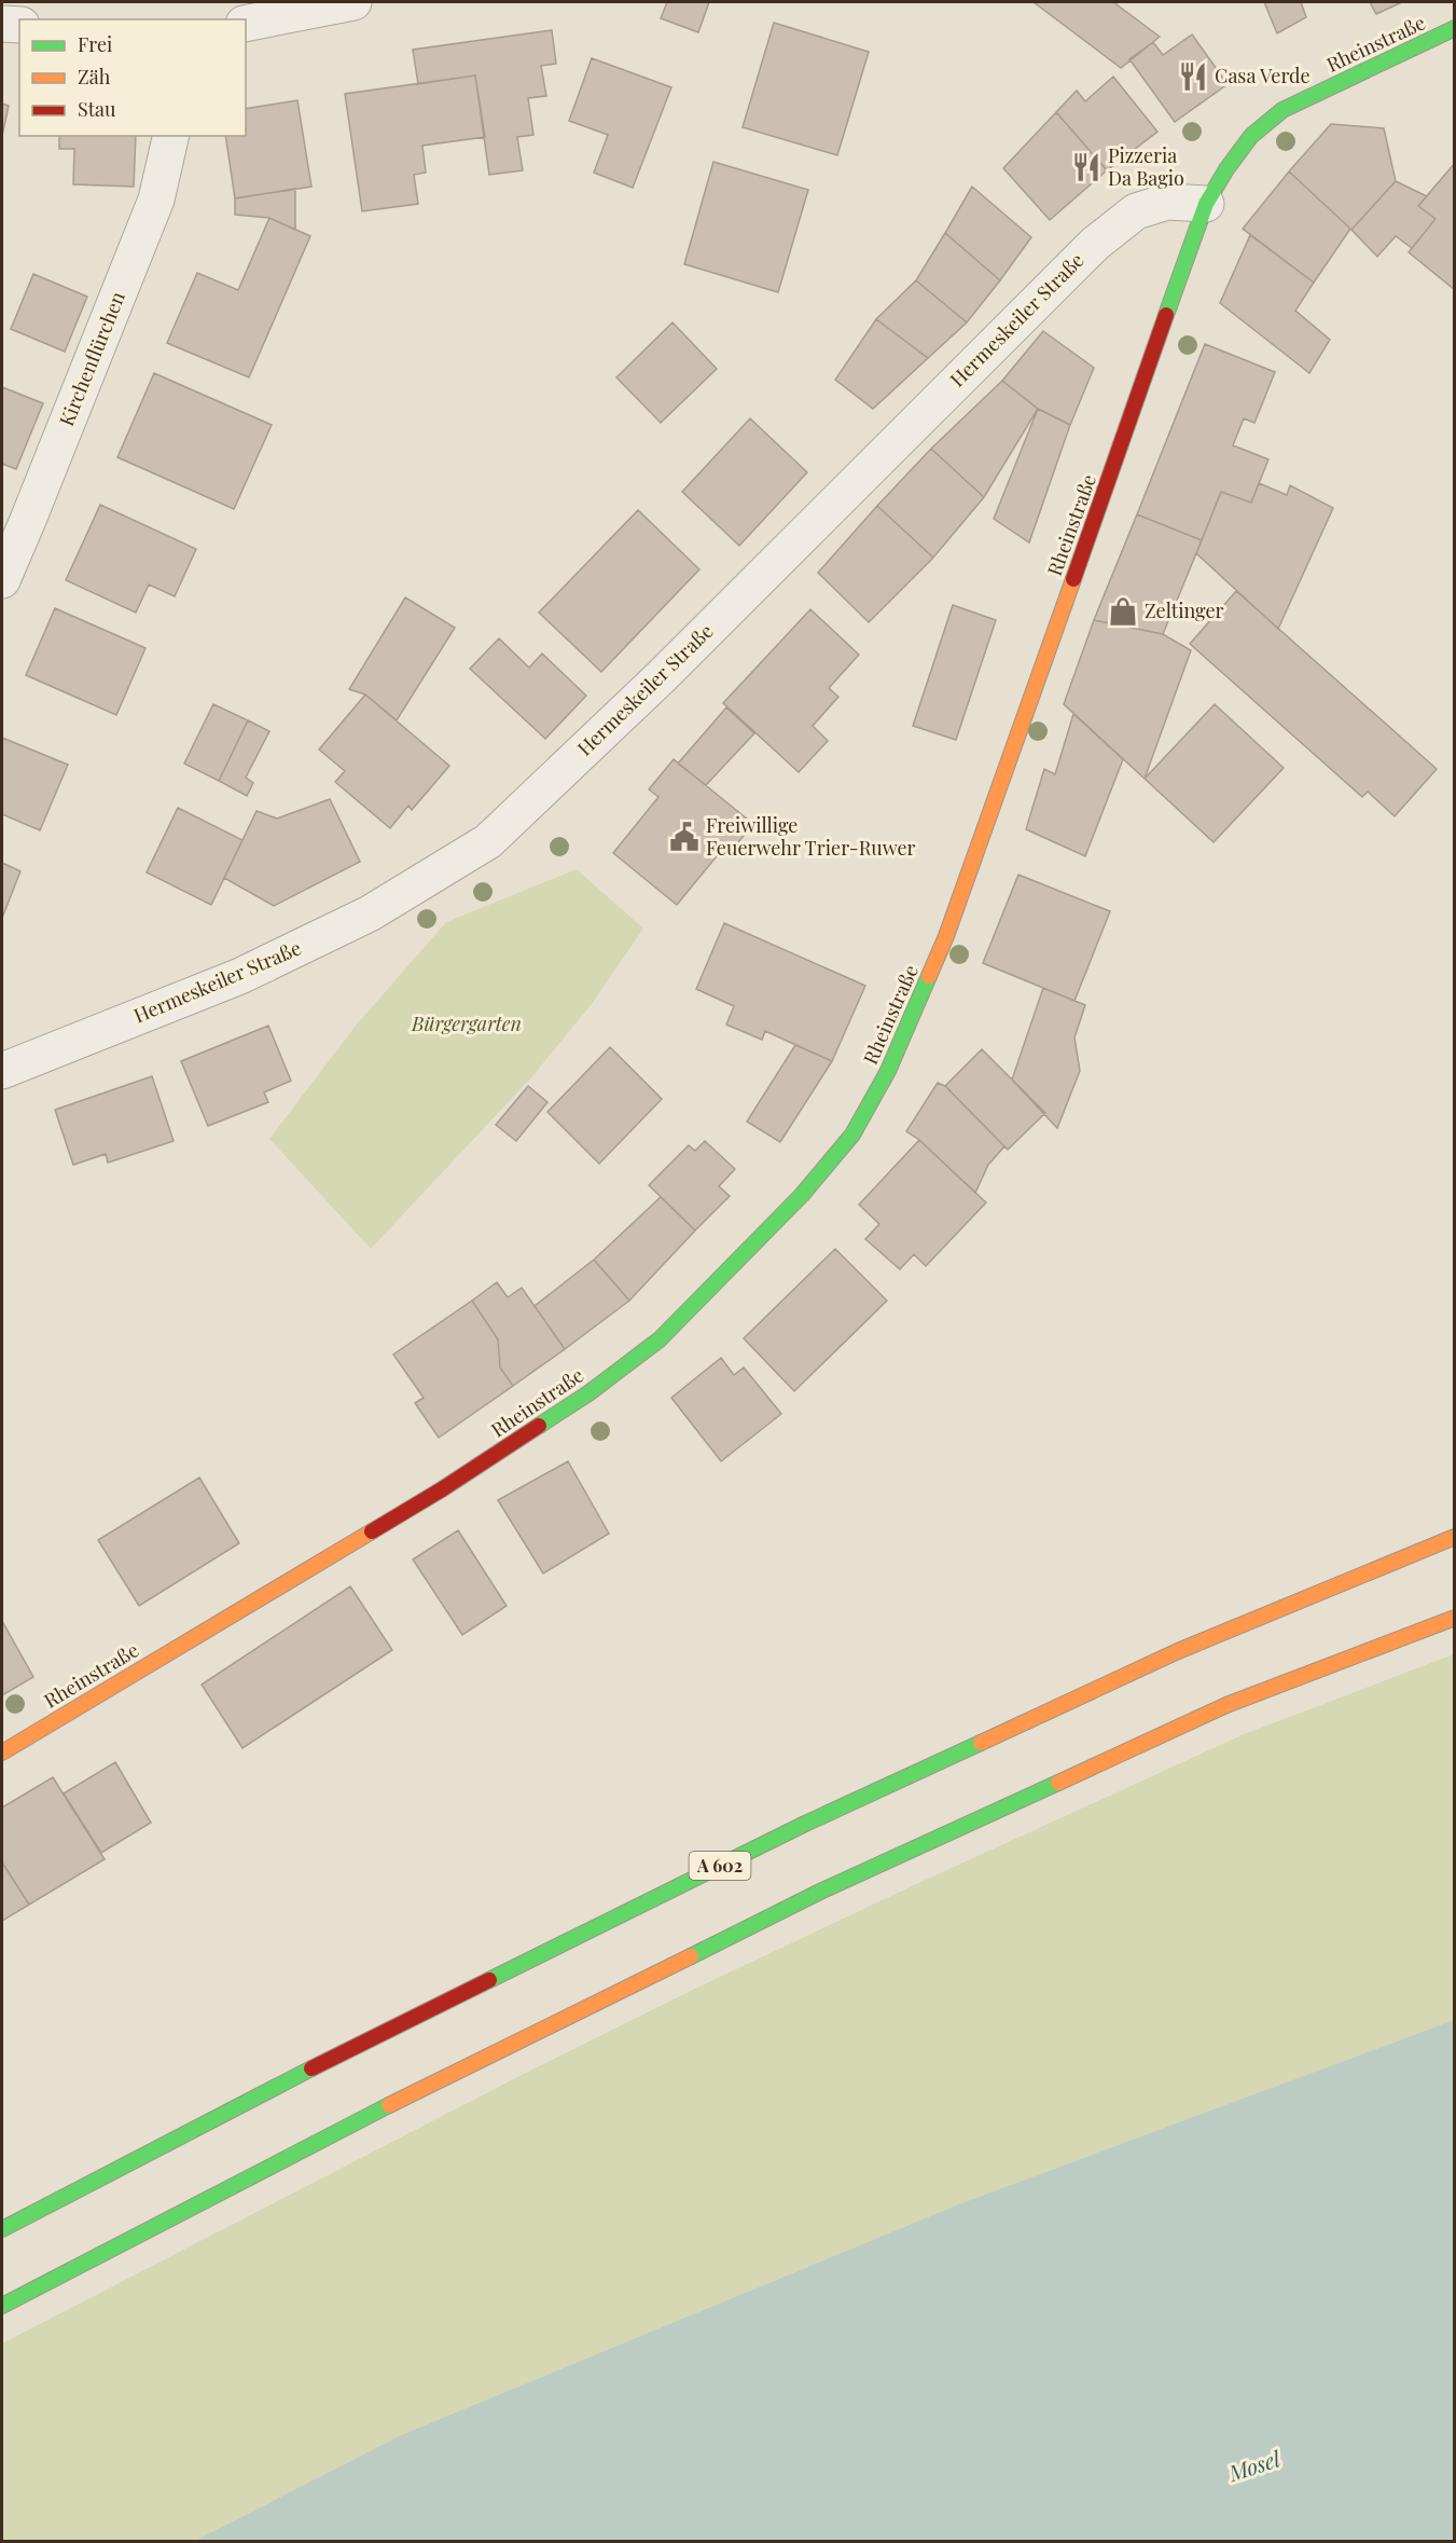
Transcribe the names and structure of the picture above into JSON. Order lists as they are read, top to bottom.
{
  "streets": {
    "main road": ["Rheinstraße", "A 602"],
    "street": ["Hermeskeiler Straße", "Kirchenflürchen"]
  },
  "crossings": [
    ["Rheinstraße", "Hermeskeiler Straße"]
  ],
  "water": ["Mosel"],
  "parks": ["Bürgergarten"],
  "places": {
    "restaurant": ["Casa Verde", "Pizzeria Da Bagio"],
    "shop": ["Zeltinger"],
    "public building": ["Freiwillige Feuerwehr Trier-Ruwer"]
  },
  "legend": ["Frei", "Zäh", "Stau"]
}
